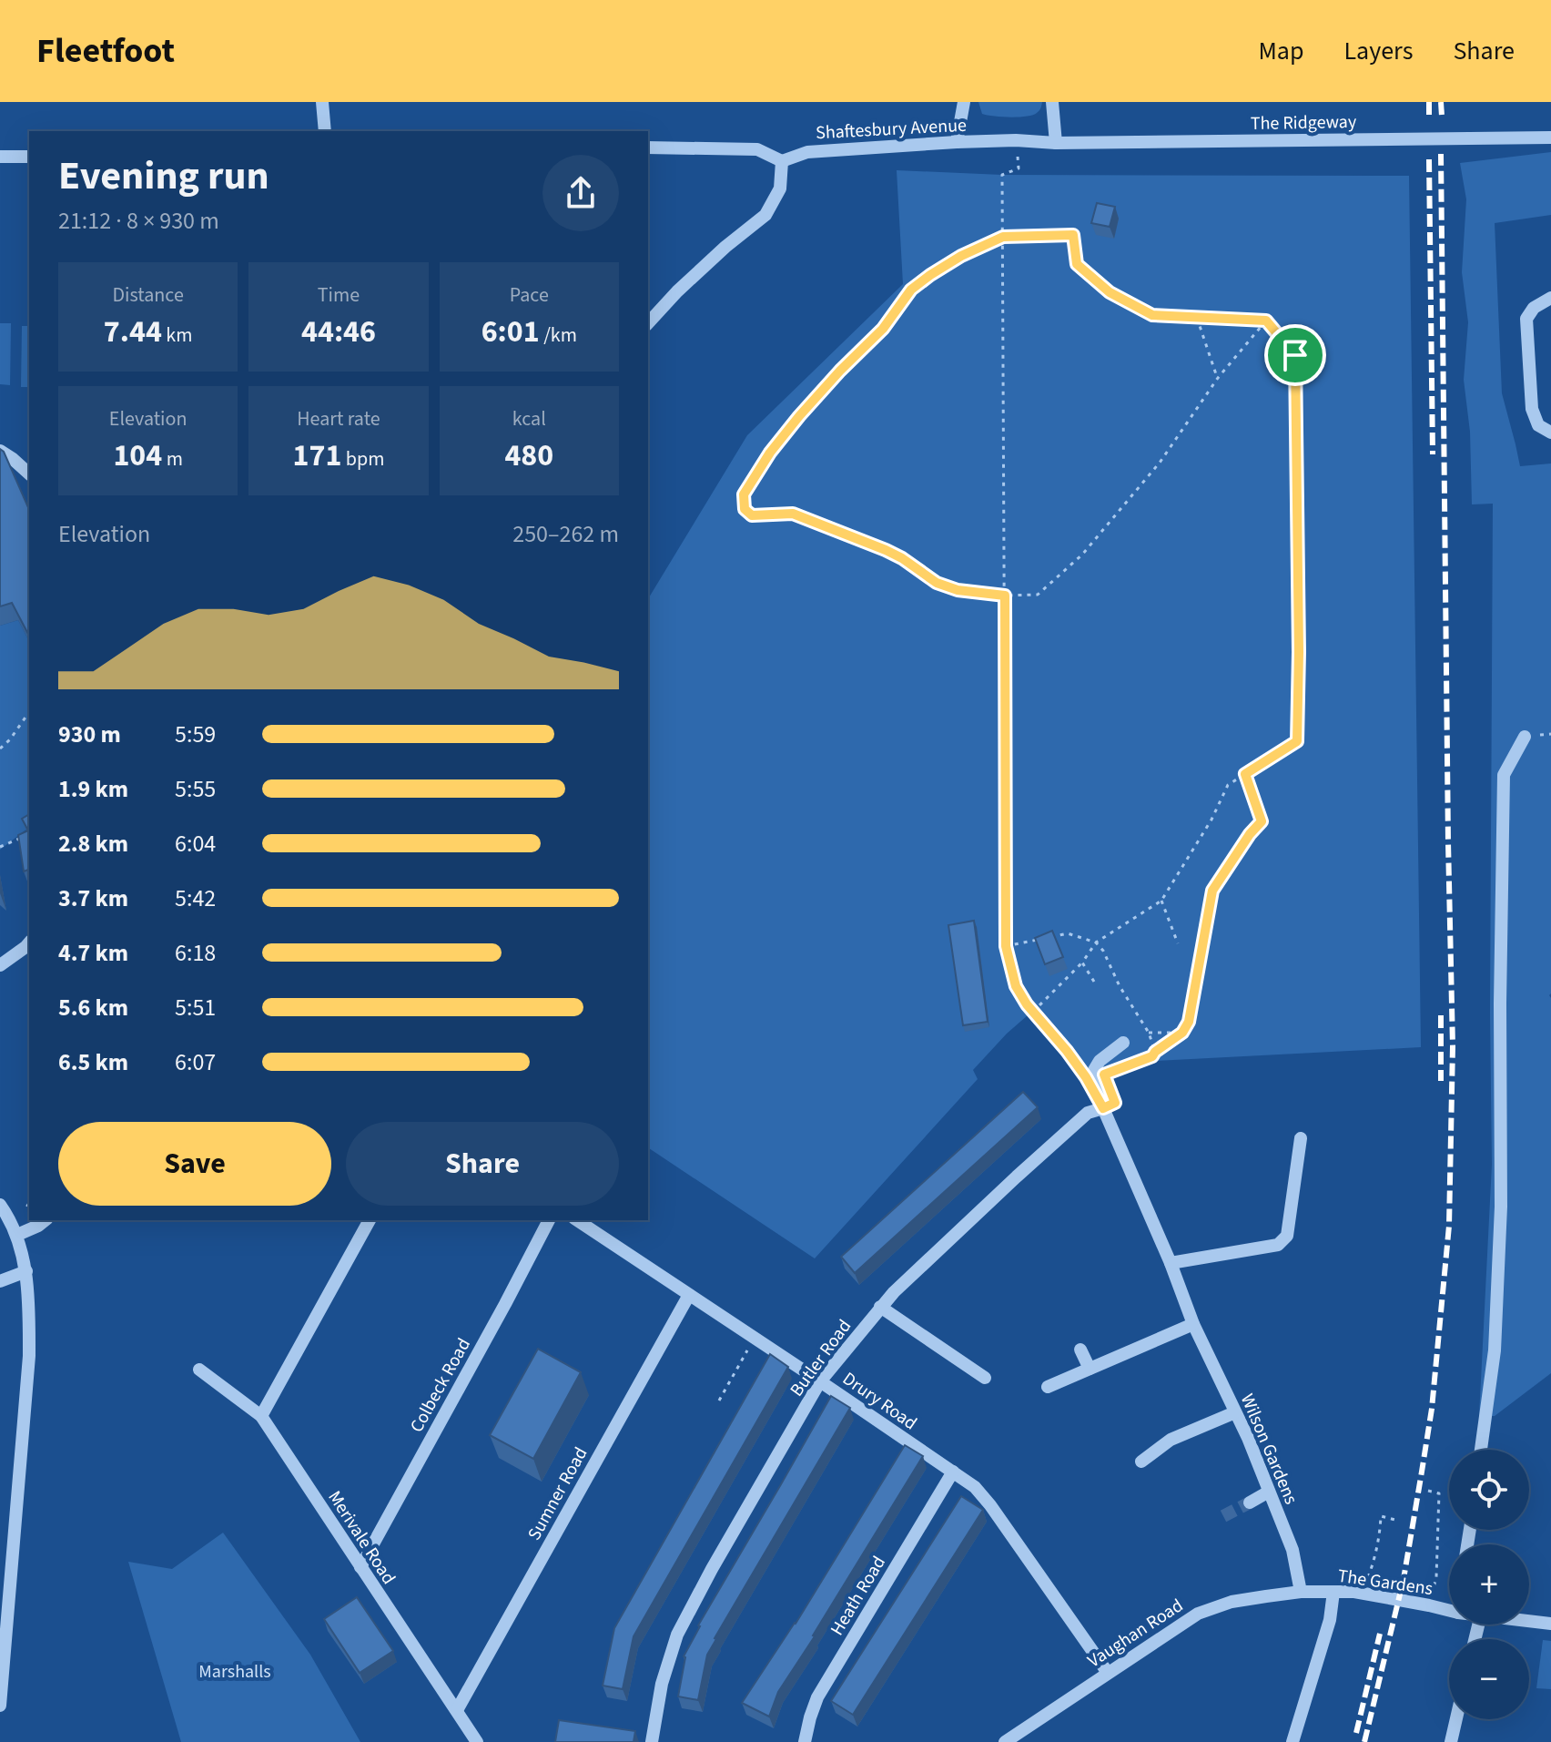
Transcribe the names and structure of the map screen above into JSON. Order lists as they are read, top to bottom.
{
  "streets": {
    "street": [
      "The Ridgeway",
      "Shaftesbury Avenue",
      "Butler Road",
      "Colbeck Road",
      "Drury Road",
      "Wilson Gardens",
      "Sumner Road",
      "Merivale Road",
      "The Gardens",
      "Heath Road",
      "Vaughan Road"
    ]
  },
  "crossings": [
    ["The Ridgeway", "Shaftesbury Avenue"],
    ["Butler Road", "Drury Road"],
    ["Butler Road", "Wilson Gardens"],
    ["Colbeck Road", "Merivale Road"],
    ["Drury Road", "Sumner Road"],
    ["Drury Road", "Heath Road"],
    ["Drury Road", "Vaughan Road"],
    ["Wilson Gardens", "The Gardens"],
    ["Wilson Gardens", "Vaughan Road"],
    ["Sumner Road", "Merivale Road"],
    ["The Gardens", "Vaughan Road"]
  ],
  "parks": ["Marshalls"],
  "page": {
    "header": "Fleetfoot",
    "nav": ["Map", "Layers", "Share"],
    "heading": ["Evening run", "21:12 · 8 × 930 m"],
    "stats": [
      ["Distance", "7.44 km"],
      ["Time", "44:46"],
      ["Pace", "6:01 /km"],
      ["Elevation", "104 m"],
      ["Heart rate", "171 bpm"],
      ["kcal", "480"]
    ],
    "chart": ["Elevation", "250–262 m"],
    "list": [
      {
        "name": "930 m",
        "note": "5:59"
      },
      {
        "name": "1.9 km",
        "note": "5:55"
      },
      {
        "name": "2.8 km",
        "note": "6:04"
      },
      {
        "name": "3.7 km",
        "note": "5:42"
      },
      {
        "name": "4.7 km",
        "note": "6:18"
      },
      {
        "name": "5.6 km",
        "note": "5:51"
      },
      {
        "name": "6.5 km",
        "note": "6:07"
      }
    ],
    "buttons": ["Save", "Share"],
    "map_buttons": ["+", "−"]
  }
}
